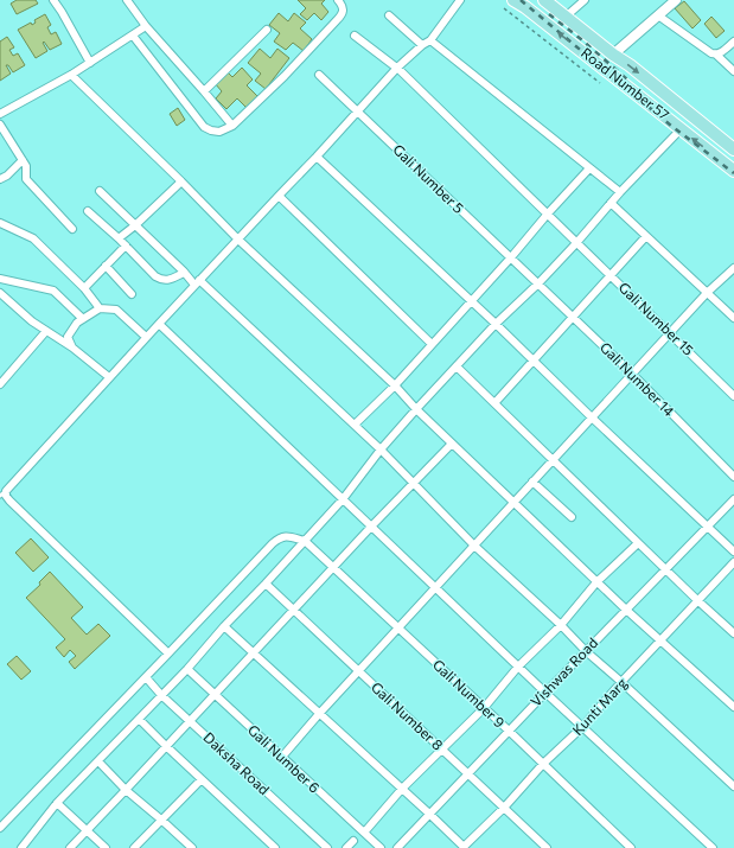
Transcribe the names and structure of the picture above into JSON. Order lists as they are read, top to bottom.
{
  "streets": {
    "main road": ["Road Number 57"],
    "street": [
      "Gali Number 5",
      "Gali Number 15",
      "Gali Number 14",
      "Vishwas Road",
      "Gali Number 9",
      "Kunti Marg",
      "Gali Number 8",
      "Gali Number 6",
      "Daksha Road"
    ]
  },
  "crossings": [
    ["Gali Number 5", "Gali Number 14"],
    ["Vishwas Road", "Gali Number 9"],
    ["Vishwas Road", "Gali Number 8"],
    ["Gali Number 9", "Kunti Marg"],
    ["Kunti Marg", "Gali Number 8"]
  ]
}
